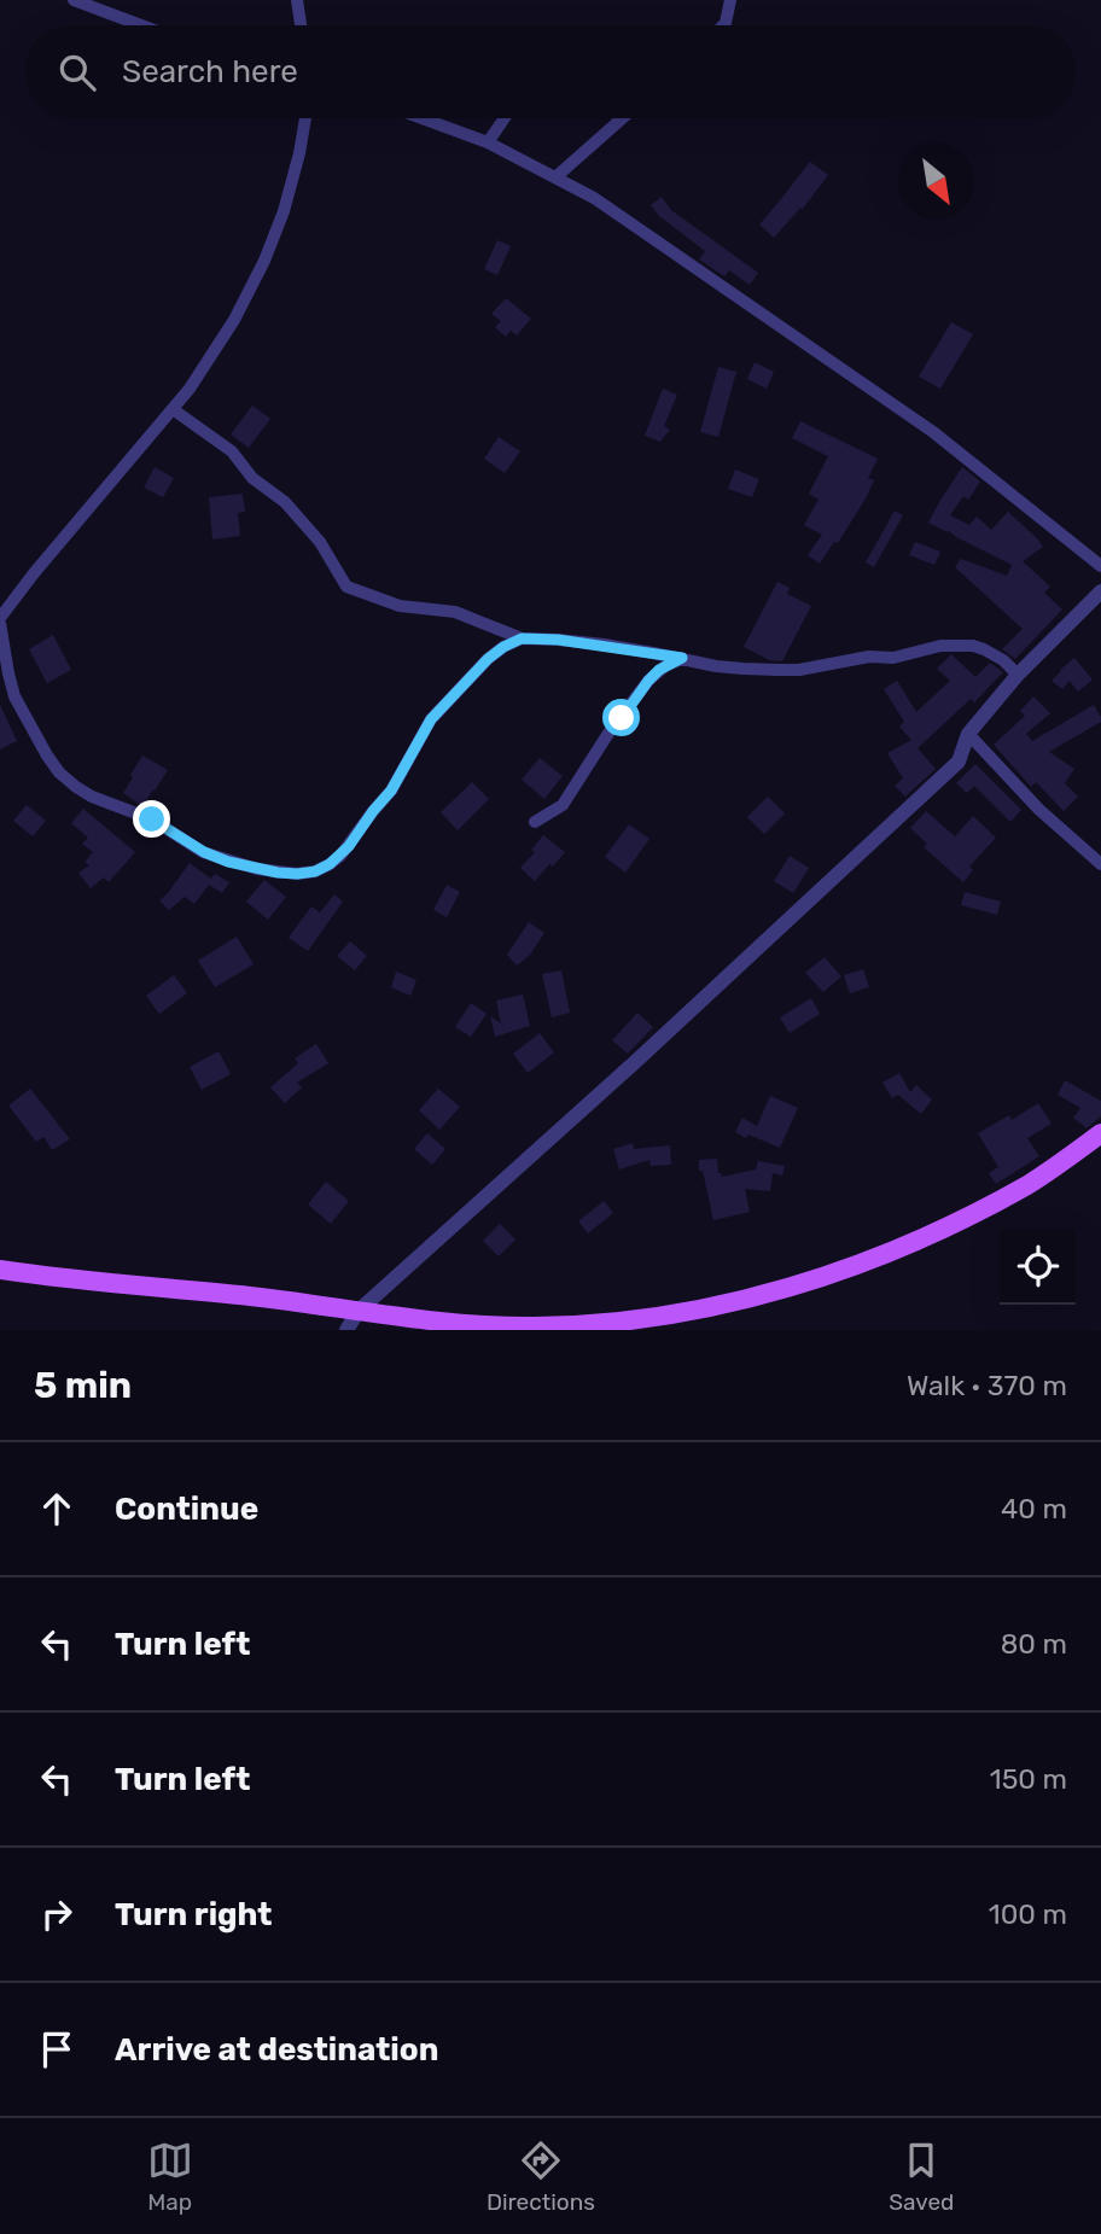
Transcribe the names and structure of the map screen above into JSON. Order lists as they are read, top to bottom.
{
  "north": "bottom right",
  "page": {
    "search": "Search here",
    "heading": ["5 min", "Walk · 370 m"],
    "list": [
      ["Continue", "40 m"],
      ["Turn left", "80 m"],
      ["Turn left", "150 m"],
      ["Turn right", "100 m"],
      "Arrive at destination"
    ],
    "nav": ["Map", "Directions", "Saved"]
  }
}
